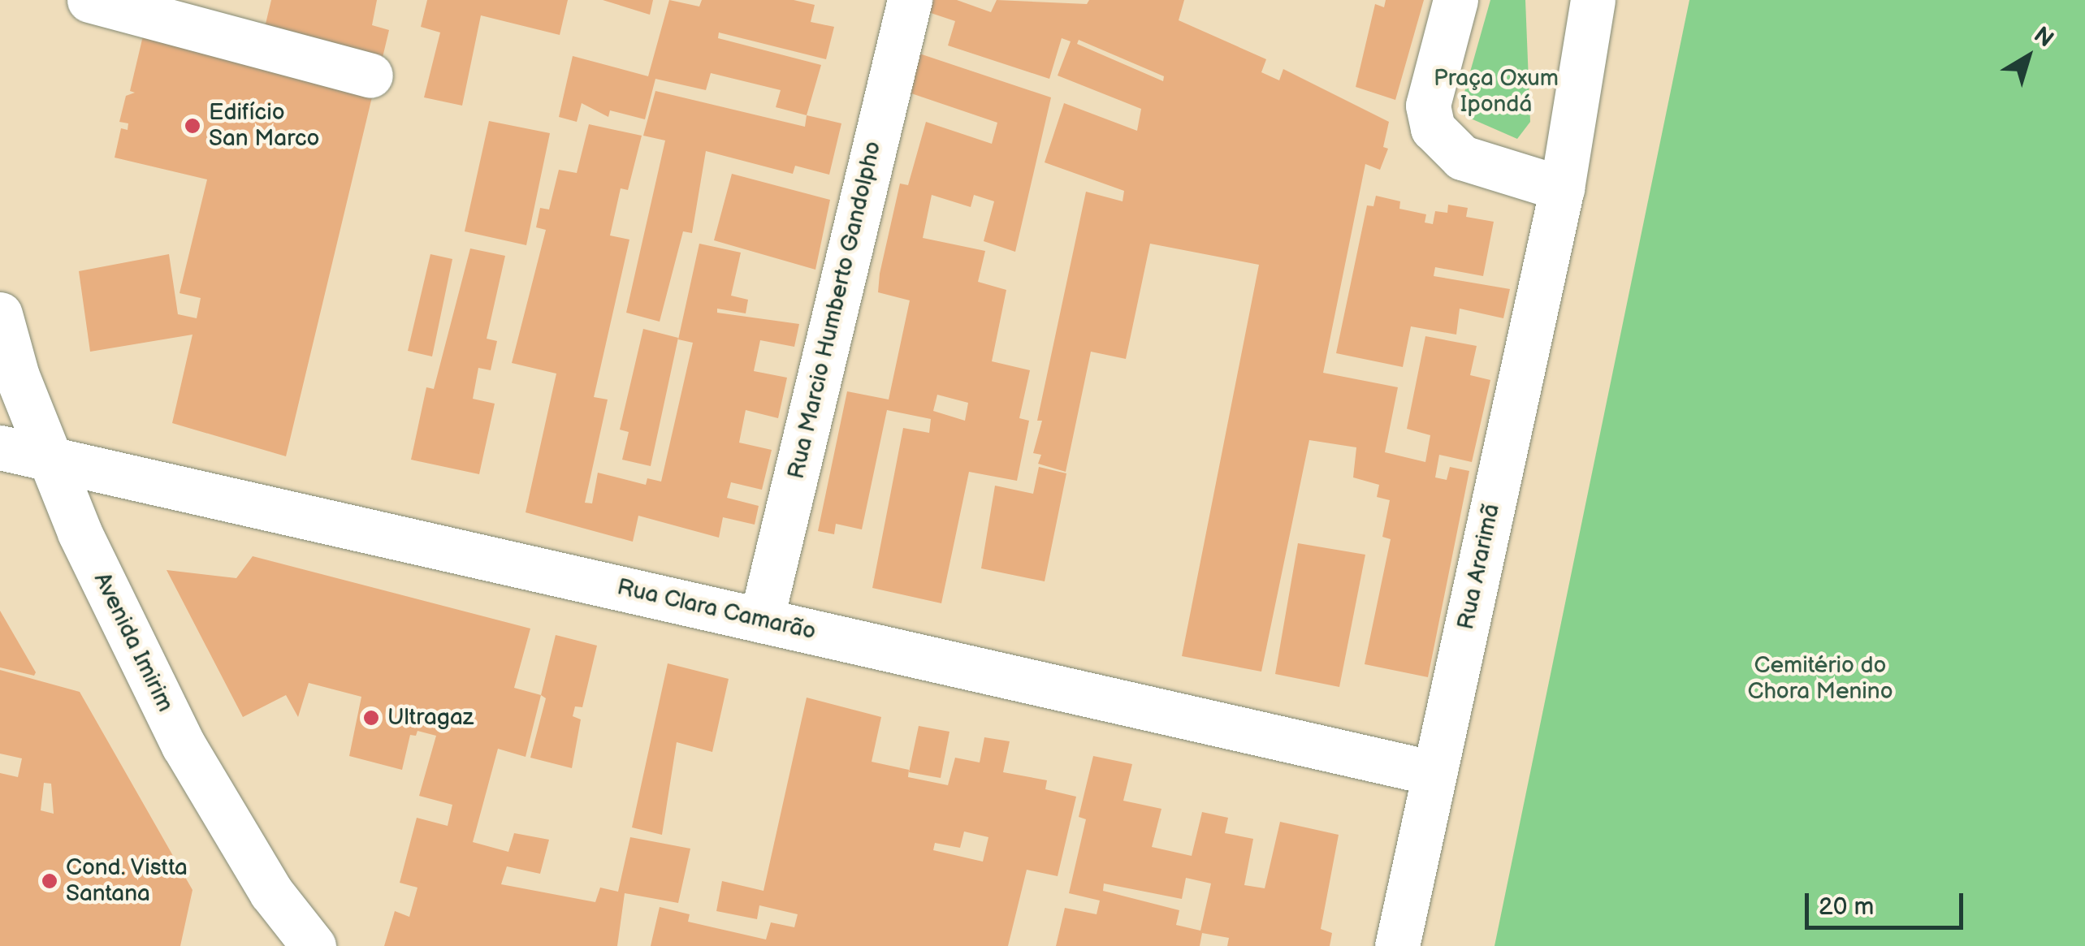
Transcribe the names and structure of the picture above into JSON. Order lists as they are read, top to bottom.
{
  "streets": {
    "street": [
      "Rua Marcio Humberto Gandolpho",
      "Rua Ararimã",
      "Rua Clara Camarão",
      "Avenida Imirim"
    ]
  },
  "crossings": [
    ["Rua Marcio Humberto Gandolpho", "Rua Clara Camarão"],
    ["Rua Ararimã", "Rua Clara Camarão"],
    ["Rua Clara Camarão", "Avenida Imirim"]
  ],
  "parks": ["Praça Oxum Ipondá", "Cemitério do Chora Menino"],
  "places": ["Edifício San Marco", "Ultragaz", "Cond. Vistta Santana"],
  "scale_bar": "20 m",
  "north": "top right"
}
